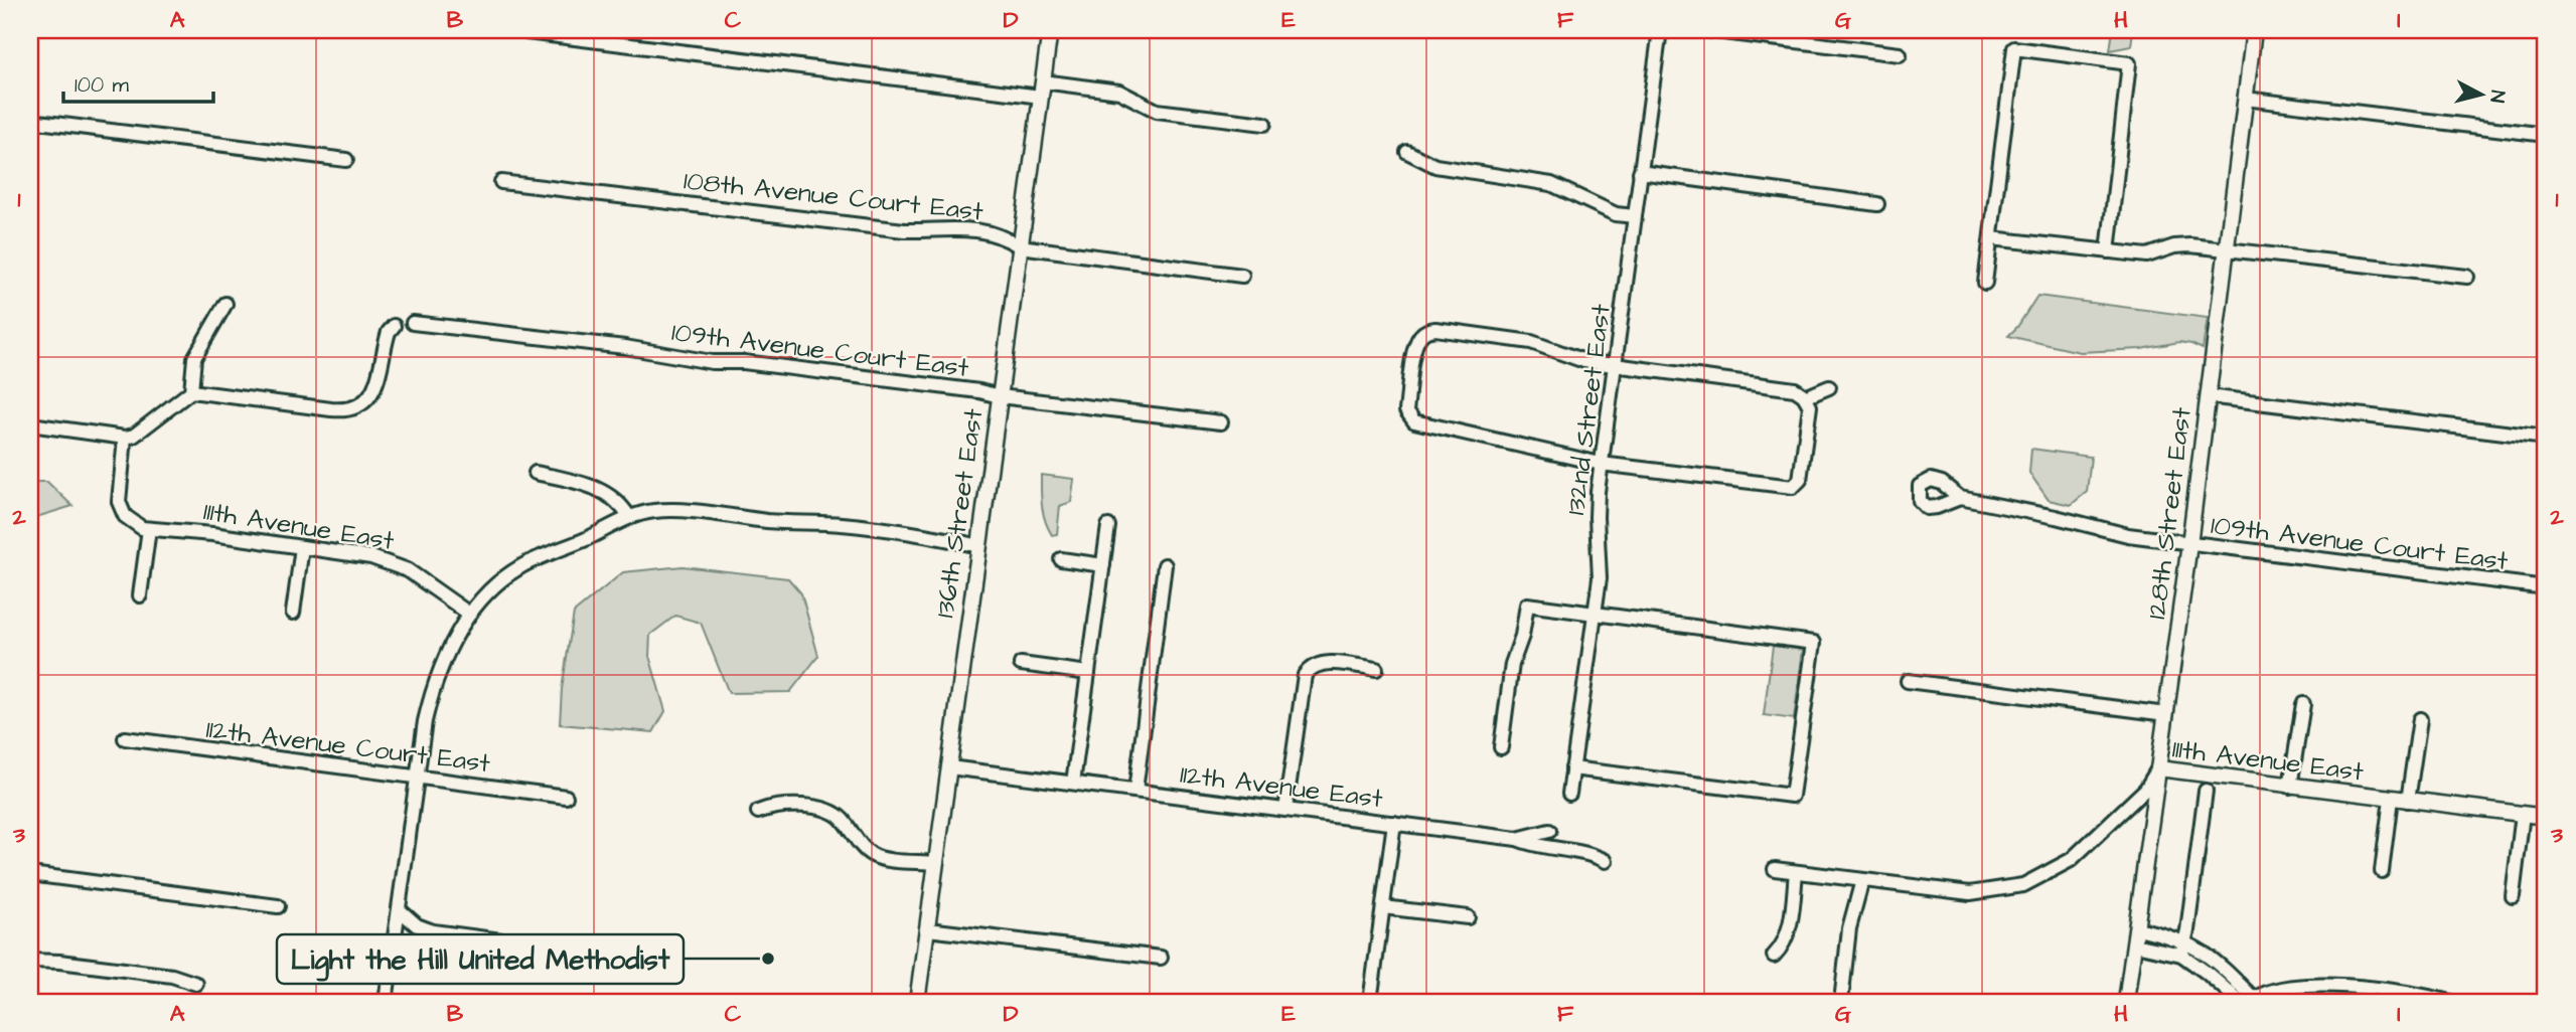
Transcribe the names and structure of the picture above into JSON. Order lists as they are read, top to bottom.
{
  "streets": {
    "street": [
      "108th Avenue Court East",
      "109th Avenue Court East",
      "132nd Street East",
      "136th Street East",
      "128th Street East",
      "111th Avenue East",
      "112th Avenue Court East",
      "112th Avenue East"
    ]
  },
  "crossings": [
    ["108th Avenue Court East", "136th Street East"],
    ["109th Avenue Court East", "136th Street East"],
    ["109th Avenue Court East", "128th Street East"],
    ["136th Street East", "112th Avenue East"],
    ["128th Street East", "111th Avenue East"]
  ],
  "places": ["Light the Hill United Methodist"],
  "scale_bar": "100 m",
  "north": "right",
  "grid": {
    "columns": [
      "A",
      "B",
      "C",
      "D",
      "E",
      "F",
      "G",
      "H",
      "I"
    ],
    "rows": ["1", "2", "3"]
  }
}
